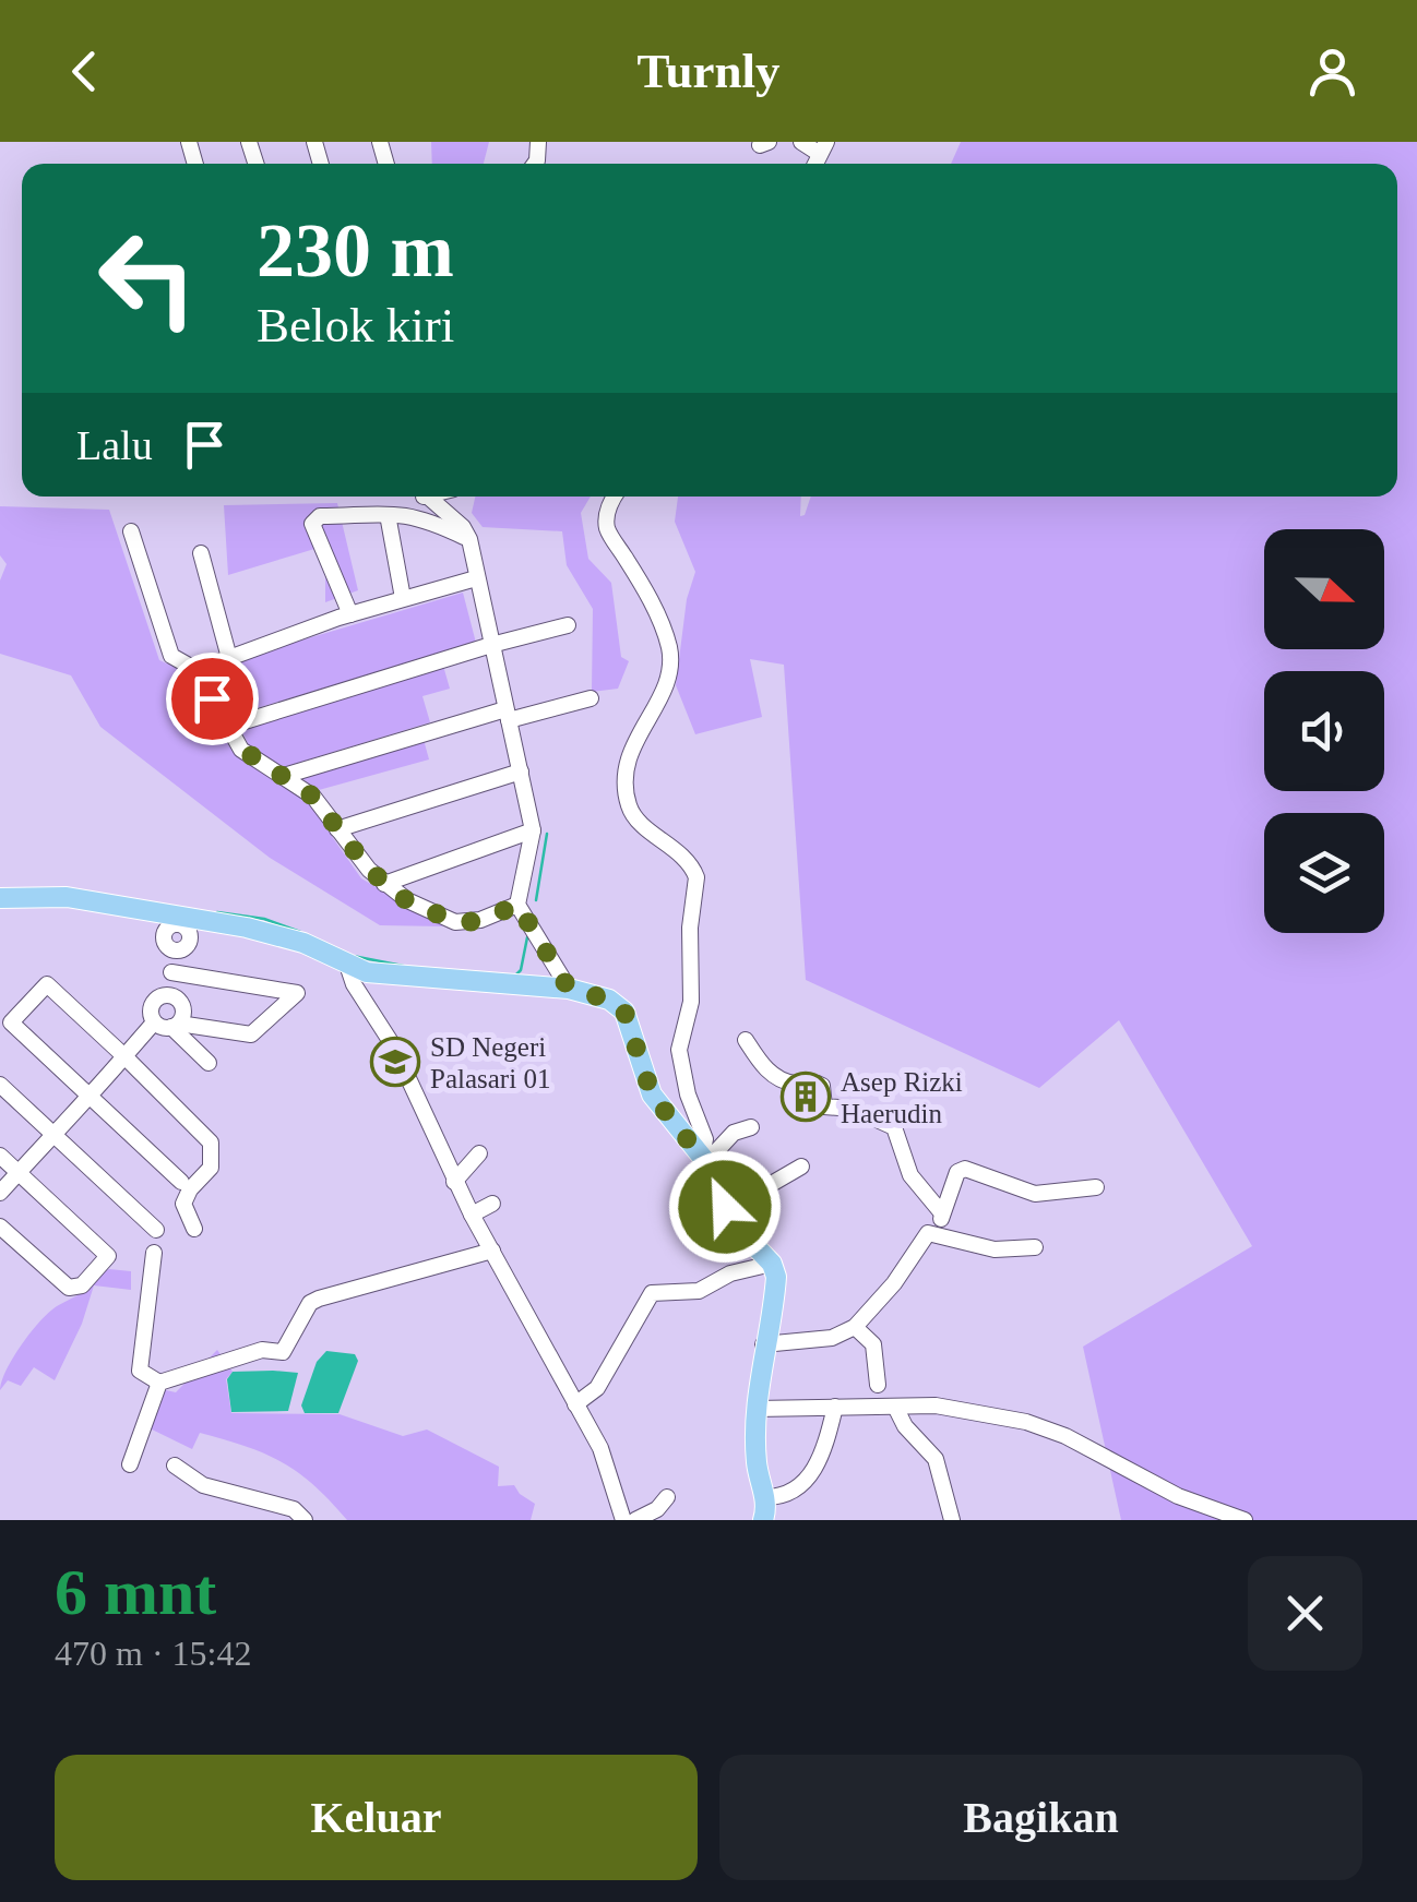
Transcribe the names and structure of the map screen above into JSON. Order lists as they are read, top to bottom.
{
  "places": {
    "school or university": ["SD Negeri Palasari 01"],
    "building": ["Asep Rizki Haerudin"]
  },
  "north": "right",
  "page": {
    "header": "Turnly",
    "turn": ["230 m", "Belok kiri"],
    "then": "Lalu",
    "heading": ["6 mnt", "470 m · 15:42"],
    "buttons": ["Keluar", "Bagikan"]
  }
}
